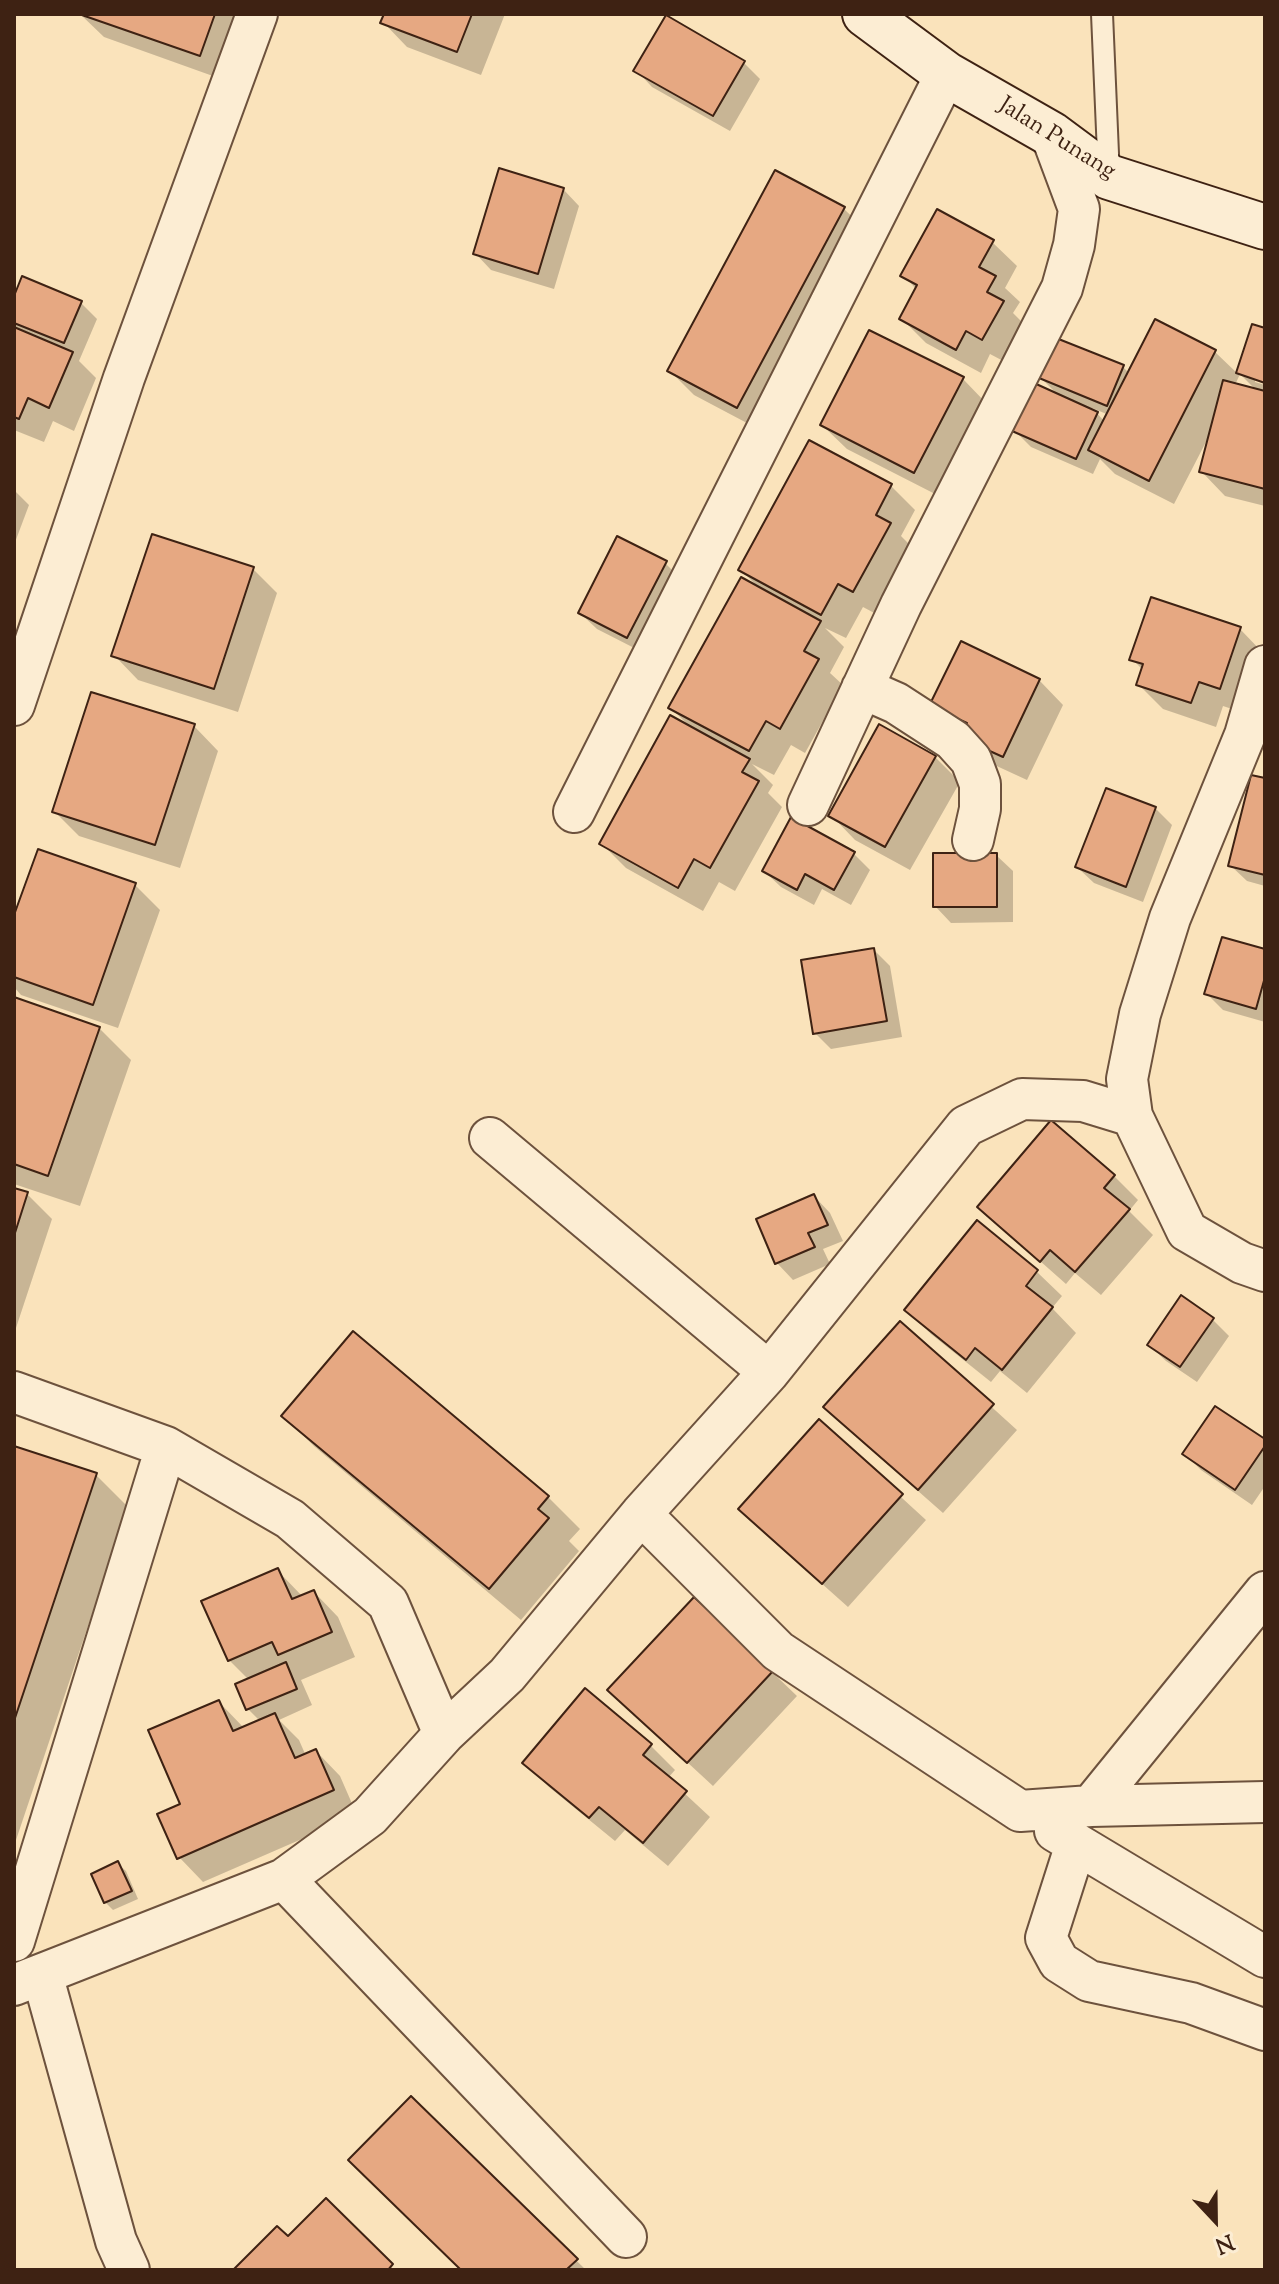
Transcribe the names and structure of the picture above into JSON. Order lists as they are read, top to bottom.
{
  "streets": {
    "street": ["Jalan Punang"]
  },
  "north": "bottom"
}
